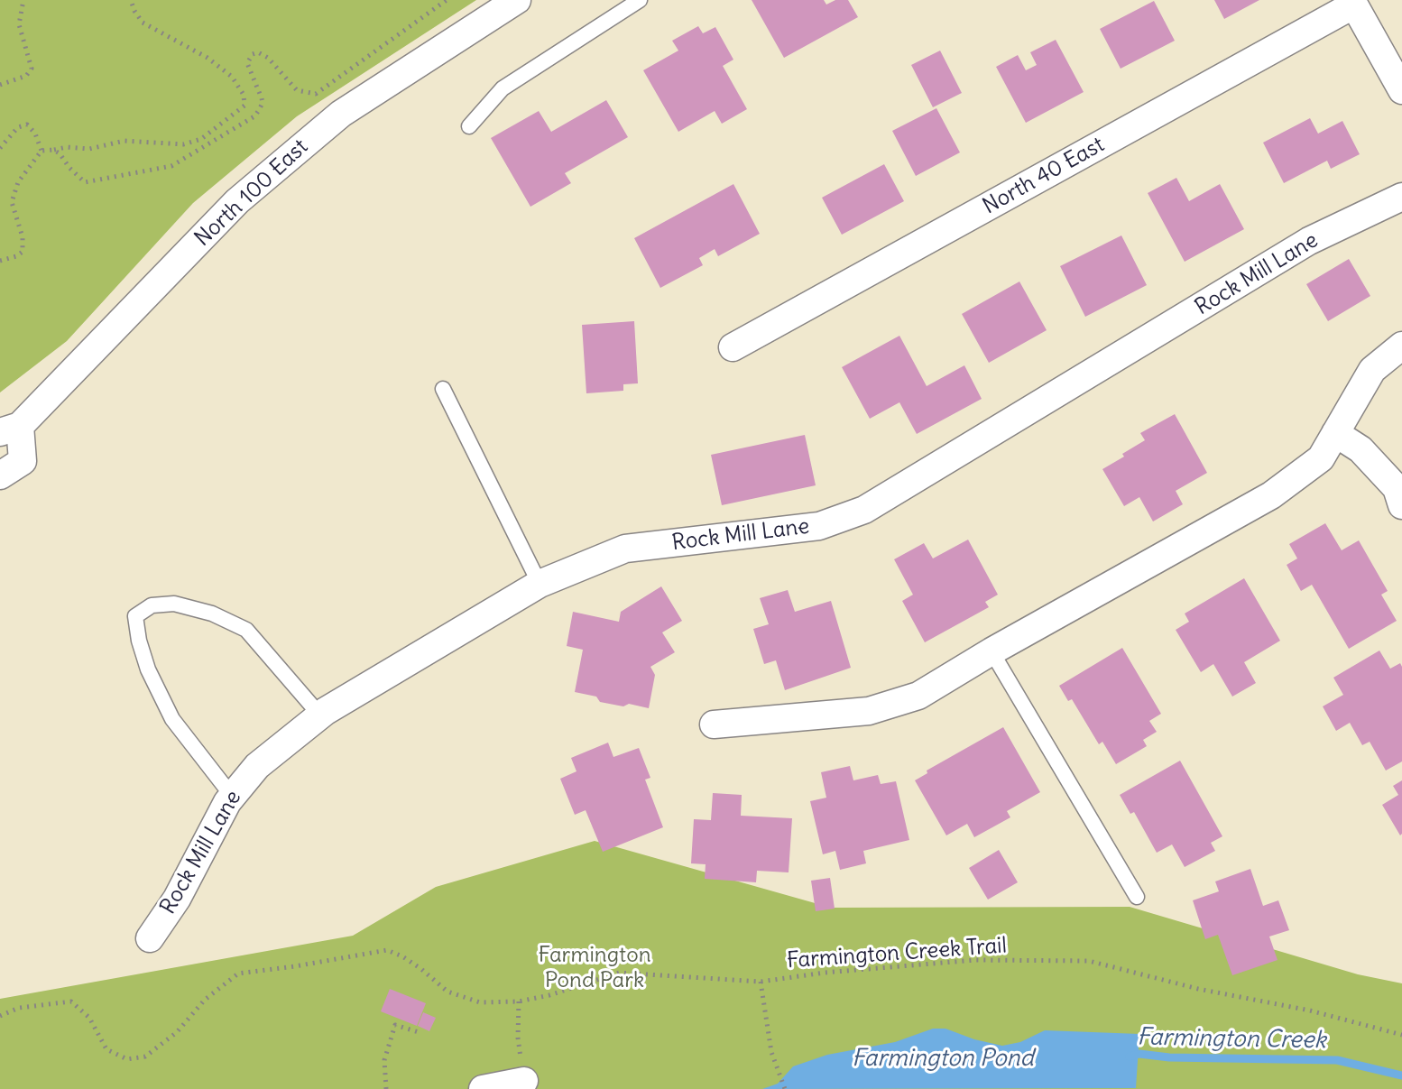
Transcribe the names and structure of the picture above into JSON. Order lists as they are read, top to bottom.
{
  "streets": {
    "street": ["North 40 East", "North 100 East", "Rock Mill Lane"],
    "path": ["Farmington Creek Trail"]
  },
  "water": ["Farmington Creek", "Farmington Pond"],
  "parks": ["Farmington Pond Park"]
}
